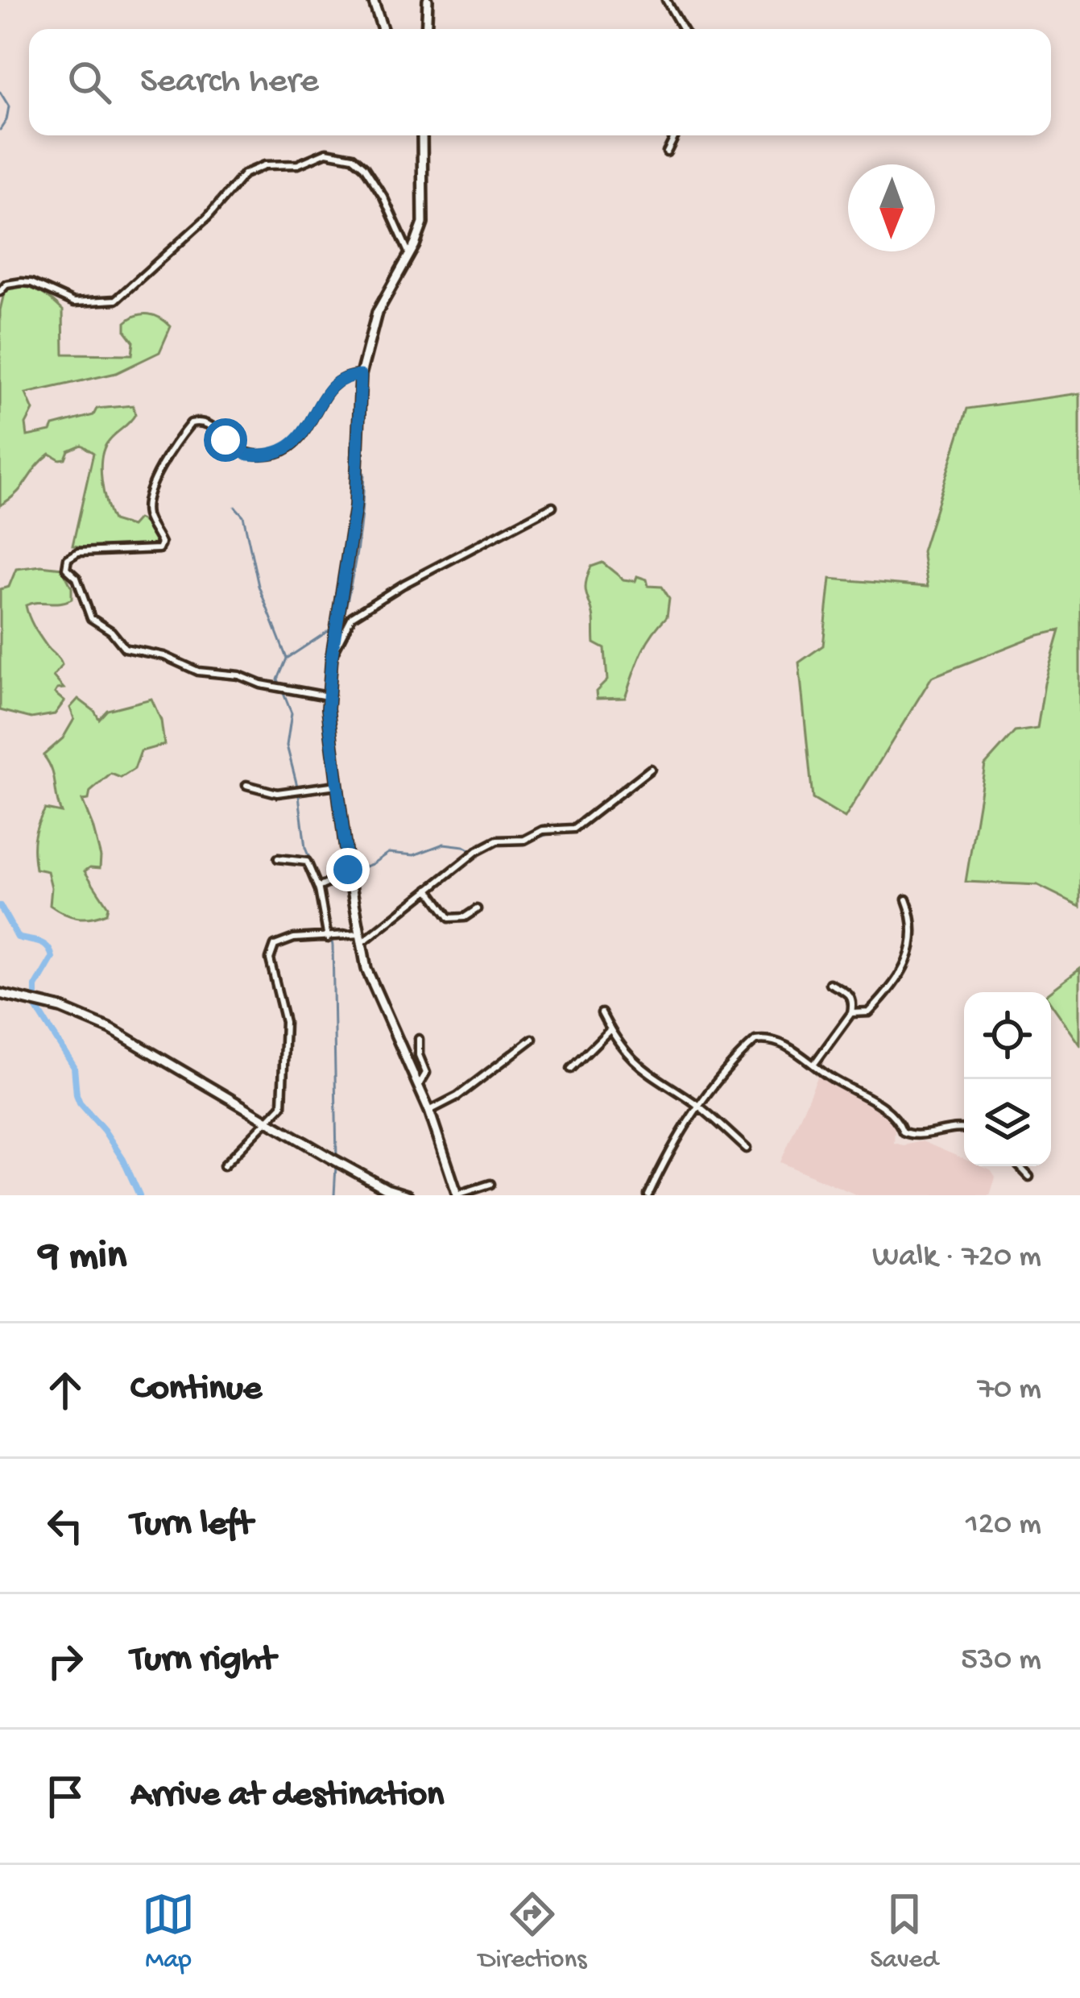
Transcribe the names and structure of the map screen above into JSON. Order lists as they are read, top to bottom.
{
  "north": "bottom",
  "page": {
    "search": "Search here",
    "heading": ["9 min", "Walk · 720 m"],
    "list": [
      ["Continue", "70 m"],
      ["Turn left", "120 m"],
      ["Turn right", "530 m"],
      "Arrive at destination"
    ],
    "nav": ["Map", "Directions", "Saved"]
  }
}
